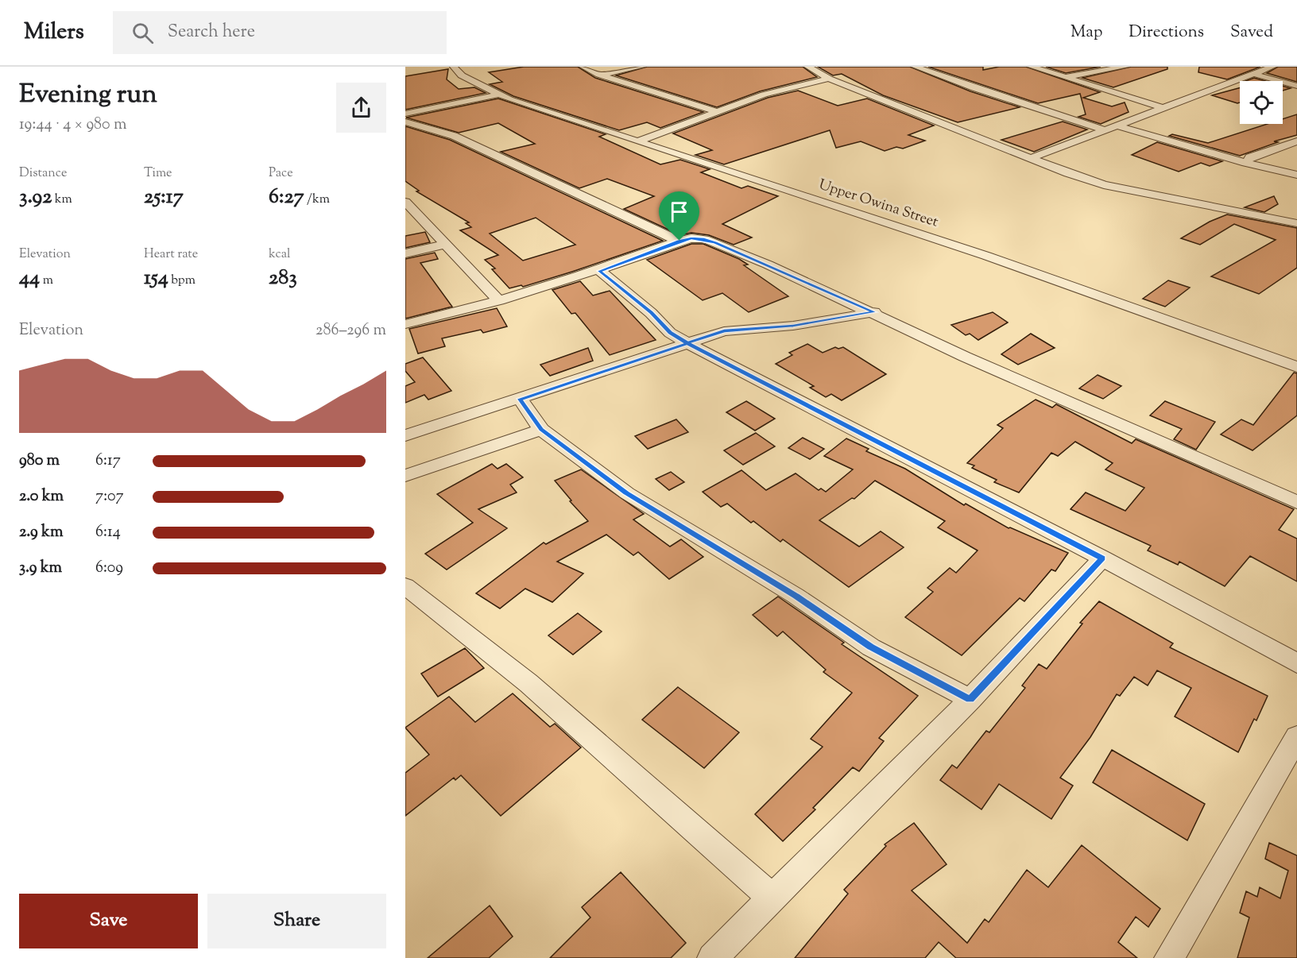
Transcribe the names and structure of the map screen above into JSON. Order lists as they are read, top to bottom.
{
  "streets": {
    "street": ["Upper Owina Street"]
  },
  "page": {
    "header": "Milers",
    "search": "Search here",
    "nav": ["Map", "Directions", "Saved"],
    "heading": ["Evening run", "19:44 · 4 × 980 m"],
    "stats": [
      ["Distance", "3.92 km"],
      ["Time", "25:17"],
      ["Pace", "6:27 /km"],
      ["Elevation", "44 m"],
      ["Heart rate", "154 bpm"],
      ["kcal", "283"]
    ],
    "chart": ["Elevation", "286–296 m"],
    "list": [
      {
        "name": "980 m",
        "note": "6:17"
      },
      {
        "name": "2.0 km",
        "note": "7:07"
      },
      {
        "name": "2.9 km",
        "note": "6:14"
      },
      {
        "name": "3.9 km",
        "note": "6:09"
      }
    ],
    "buttons": ["Save", "Share"]
  }
}
